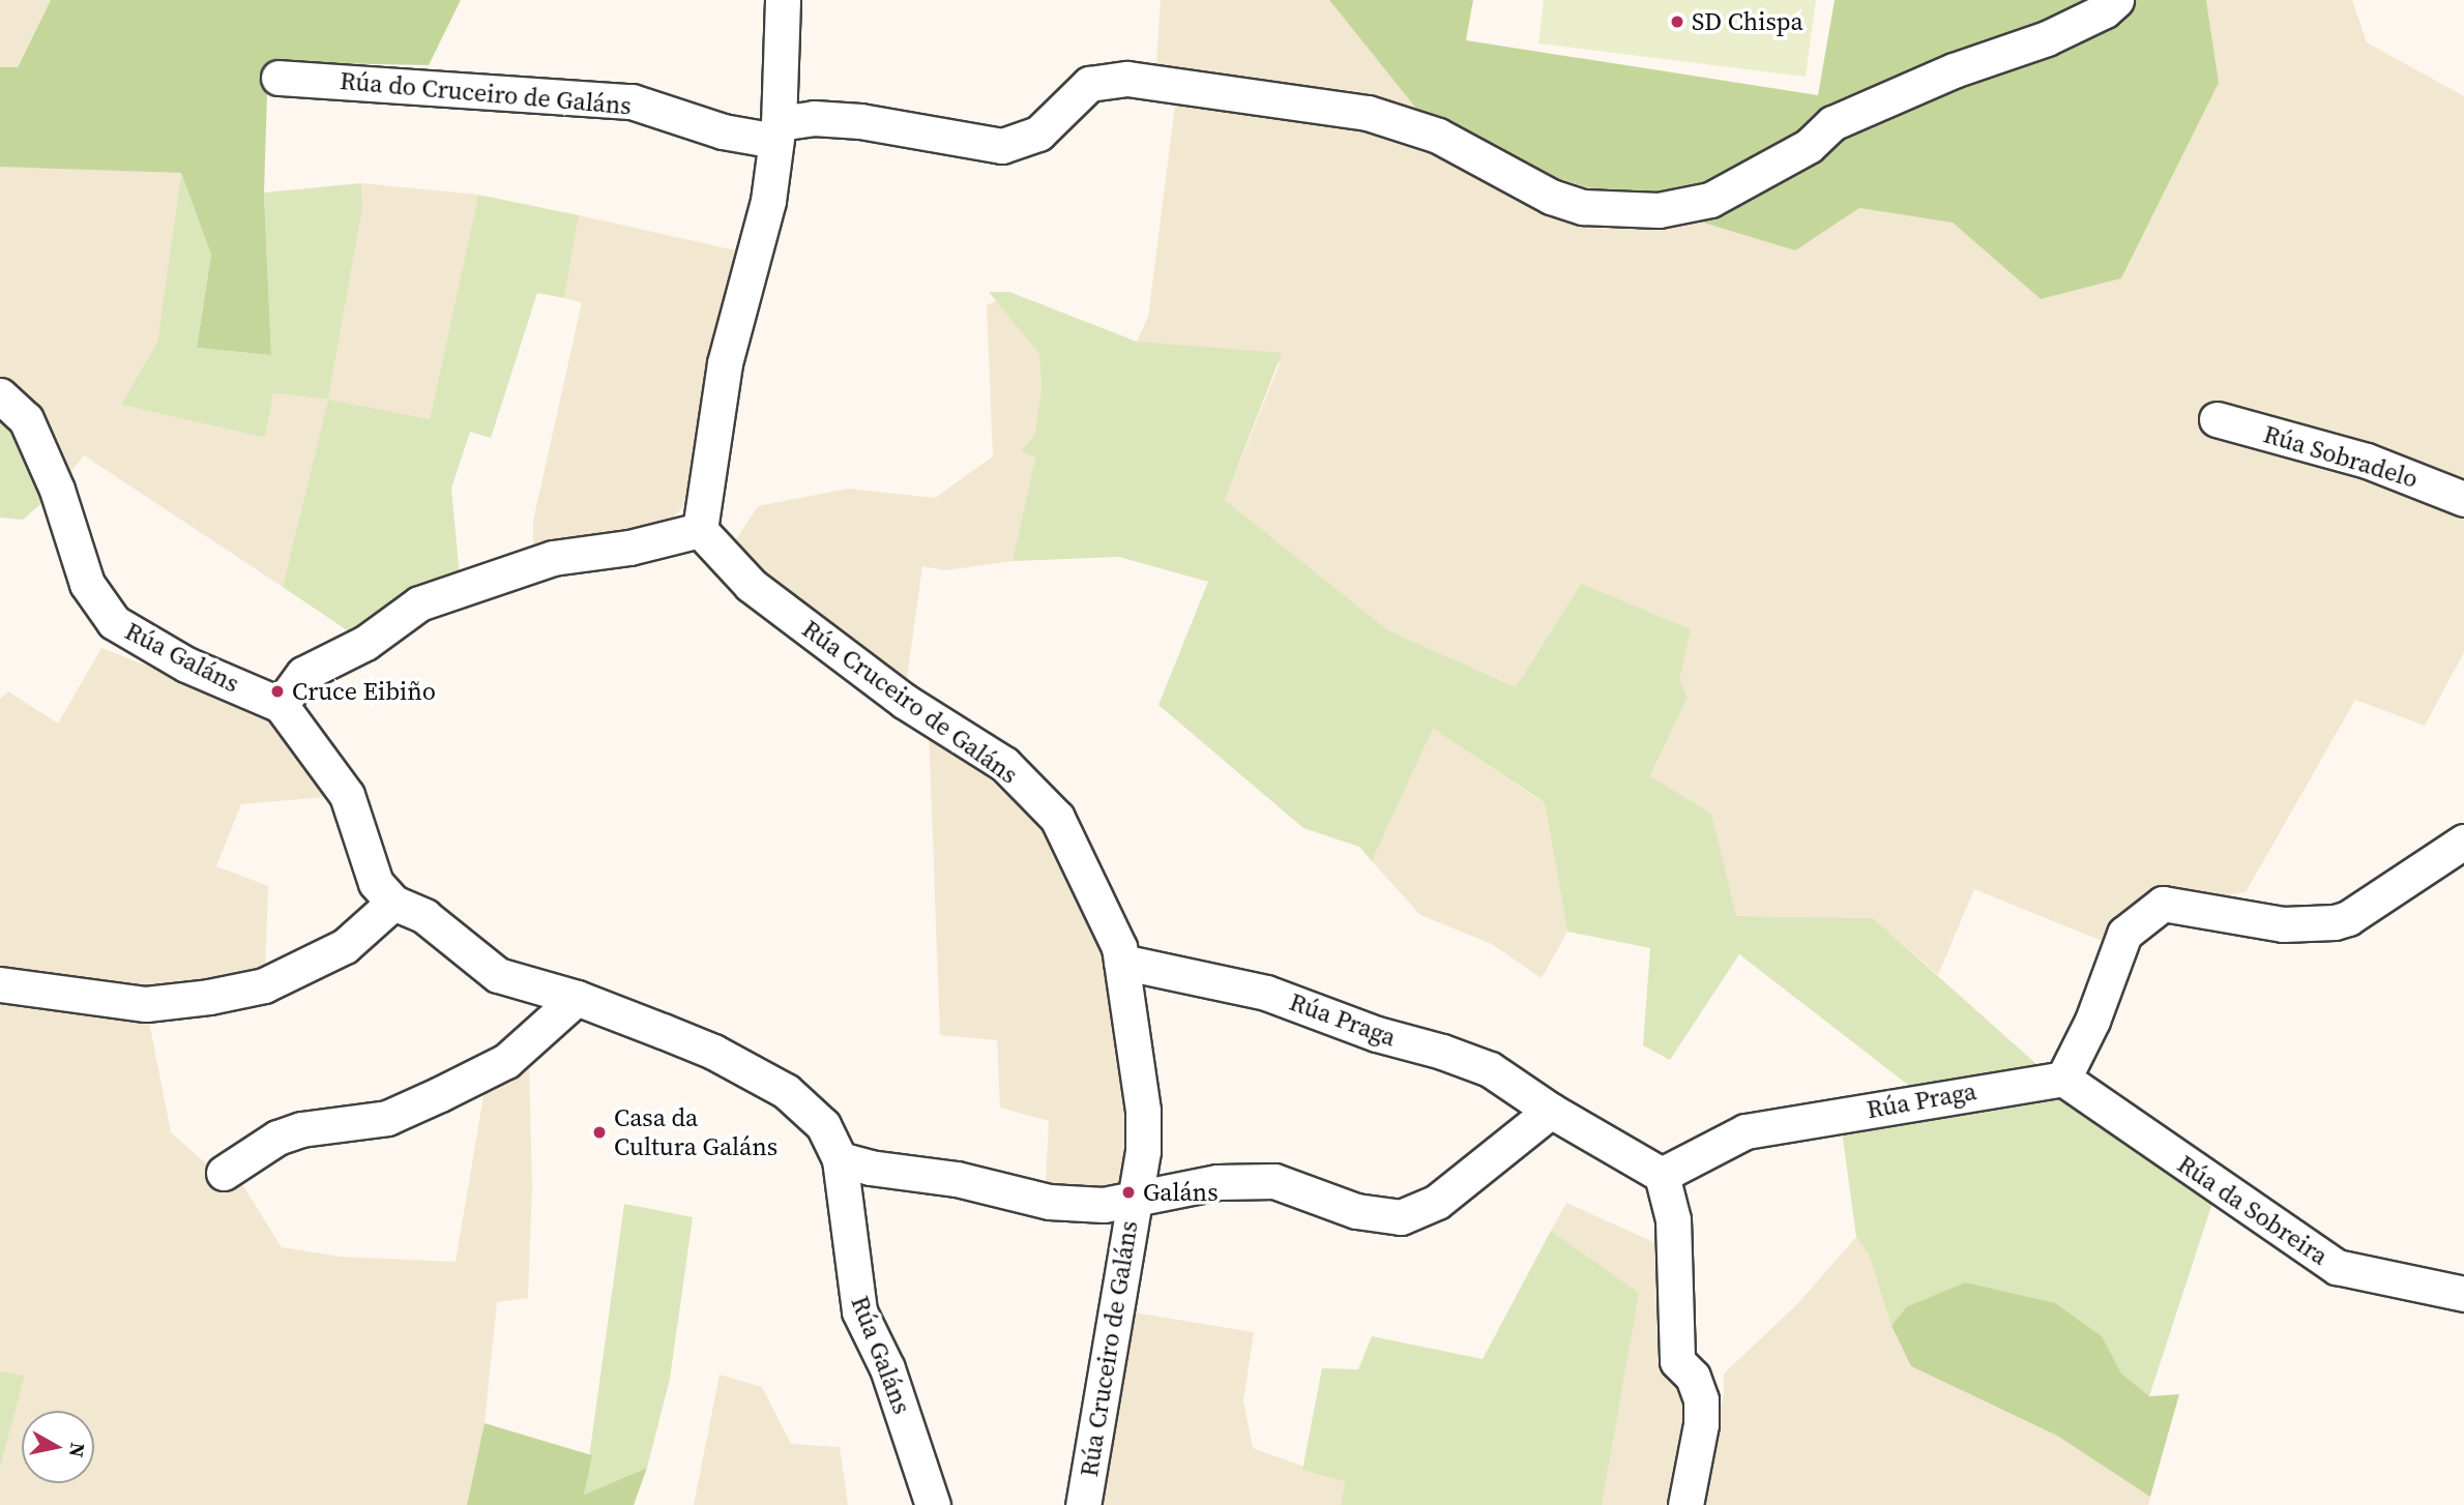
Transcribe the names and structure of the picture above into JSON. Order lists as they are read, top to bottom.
{
  "streets": {
    "street": [
      "Rúa do Cruceiro de Galáns",
      "Rúa Sobradelo",
      "Rúa Galáns",
      "Rúa Cruceiro de Galáns",
      "Rúa Praga",
      "Rúa da Sobreira"
    ]
  },
  "crossings": [
    ["Rúa Cruceiro de Galáns", "Rúa Praga"],
    ["Rúa Praga", "Rúa da Sobreira"]
  ],
  "places": [
    "SD Chispa",
    "Cruce Eibiño",
    "Casa da Cultura Galáns",
    "Galáns"
  ],
  "north": "right"
}
